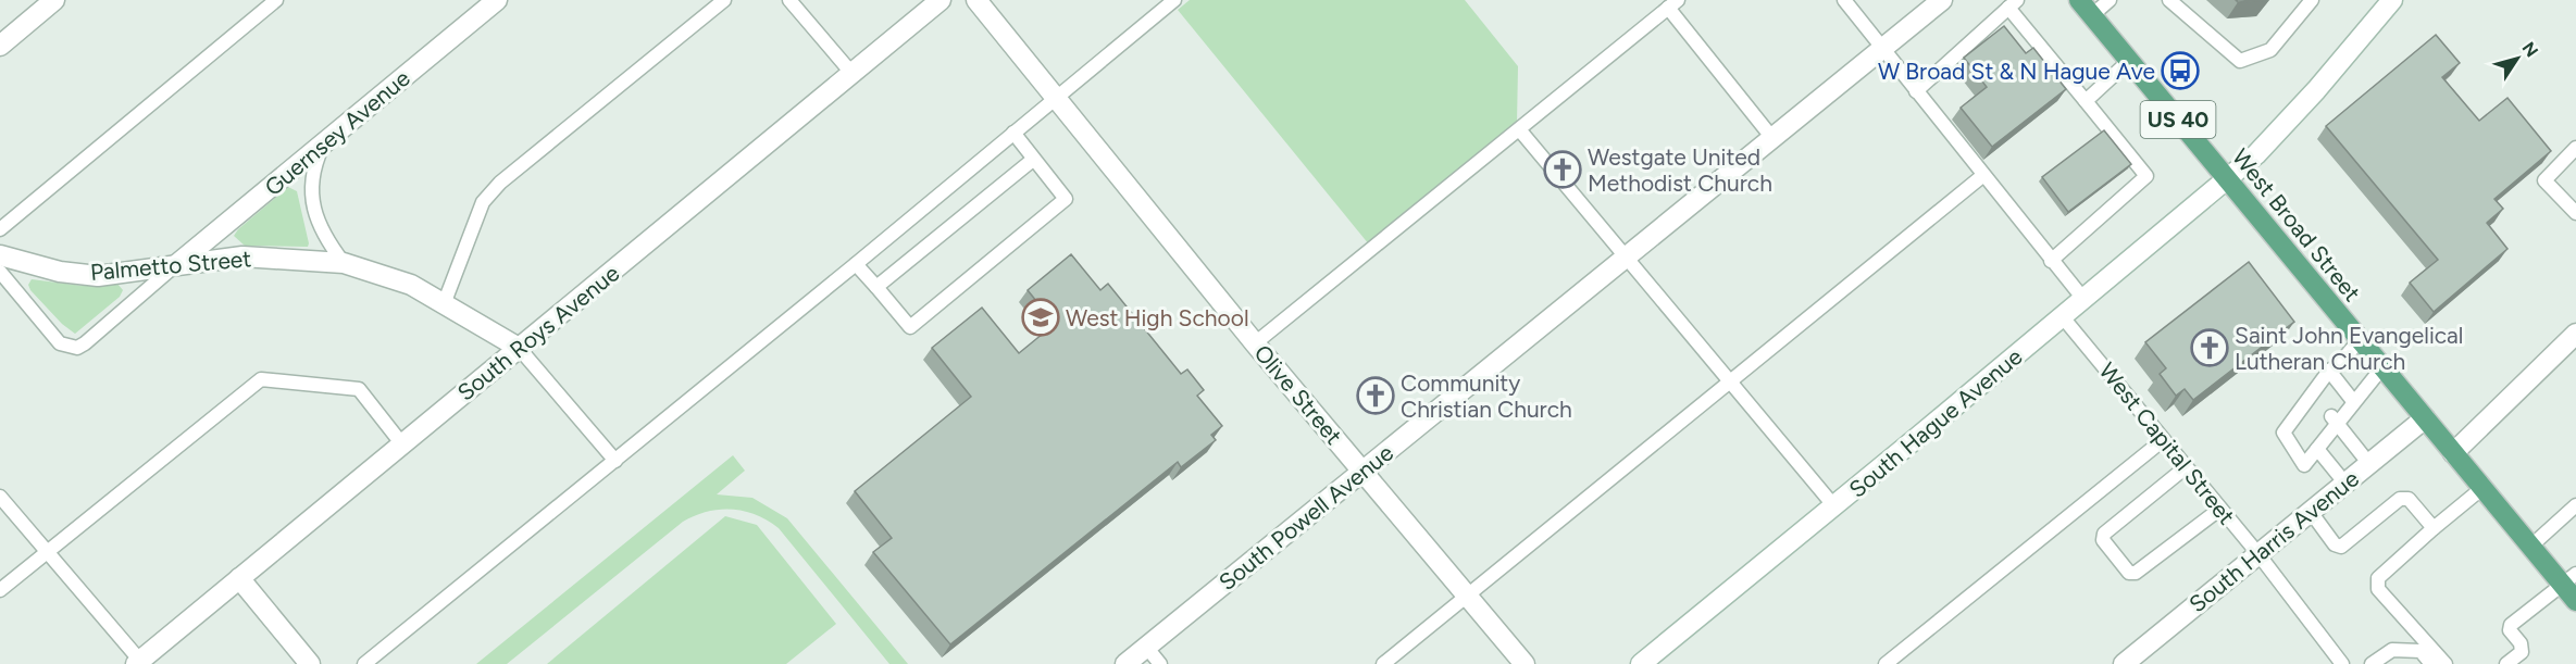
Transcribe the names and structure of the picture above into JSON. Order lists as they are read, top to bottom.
{
  "streets": {
    "main road": ["US 40", "West Broad Street"],
    "street": [
      "Guernsey Avenue",
      "Palmetto Street",
      "South Roys Avenue",
      "Olive Street",
      "South Hague Avenue",
      "South Powell Avenue",
      "South Harris Avenue"
    ],
    "lane": ["West Capital Street"]
  },
  "crossings": [
    ["Guernsey Avenue", "Palmetto Street"],
    ["West Broad Street", "South Hague Avenue"],
    ["West Broad Street", "South Harris Avenue"],
    ["Palmetto Street", "South Roys Avenue"],
    ["Olive Street", "South Powell Avenue"],
    ["South Hague Avenue", "West Capital Street"],
    ["West Capital Street", "South Harris Avenue"]
  ],
  "places": {
    "bus stop": ["W Broad St & N Hague Ave"],
    "church": ["Westgate United Methodist Church", "Saint John Evangelical Lutheran Church", "Community Christian Church"],
    "school or university": ["West High School"]
  },
  "north": "top right"
}
